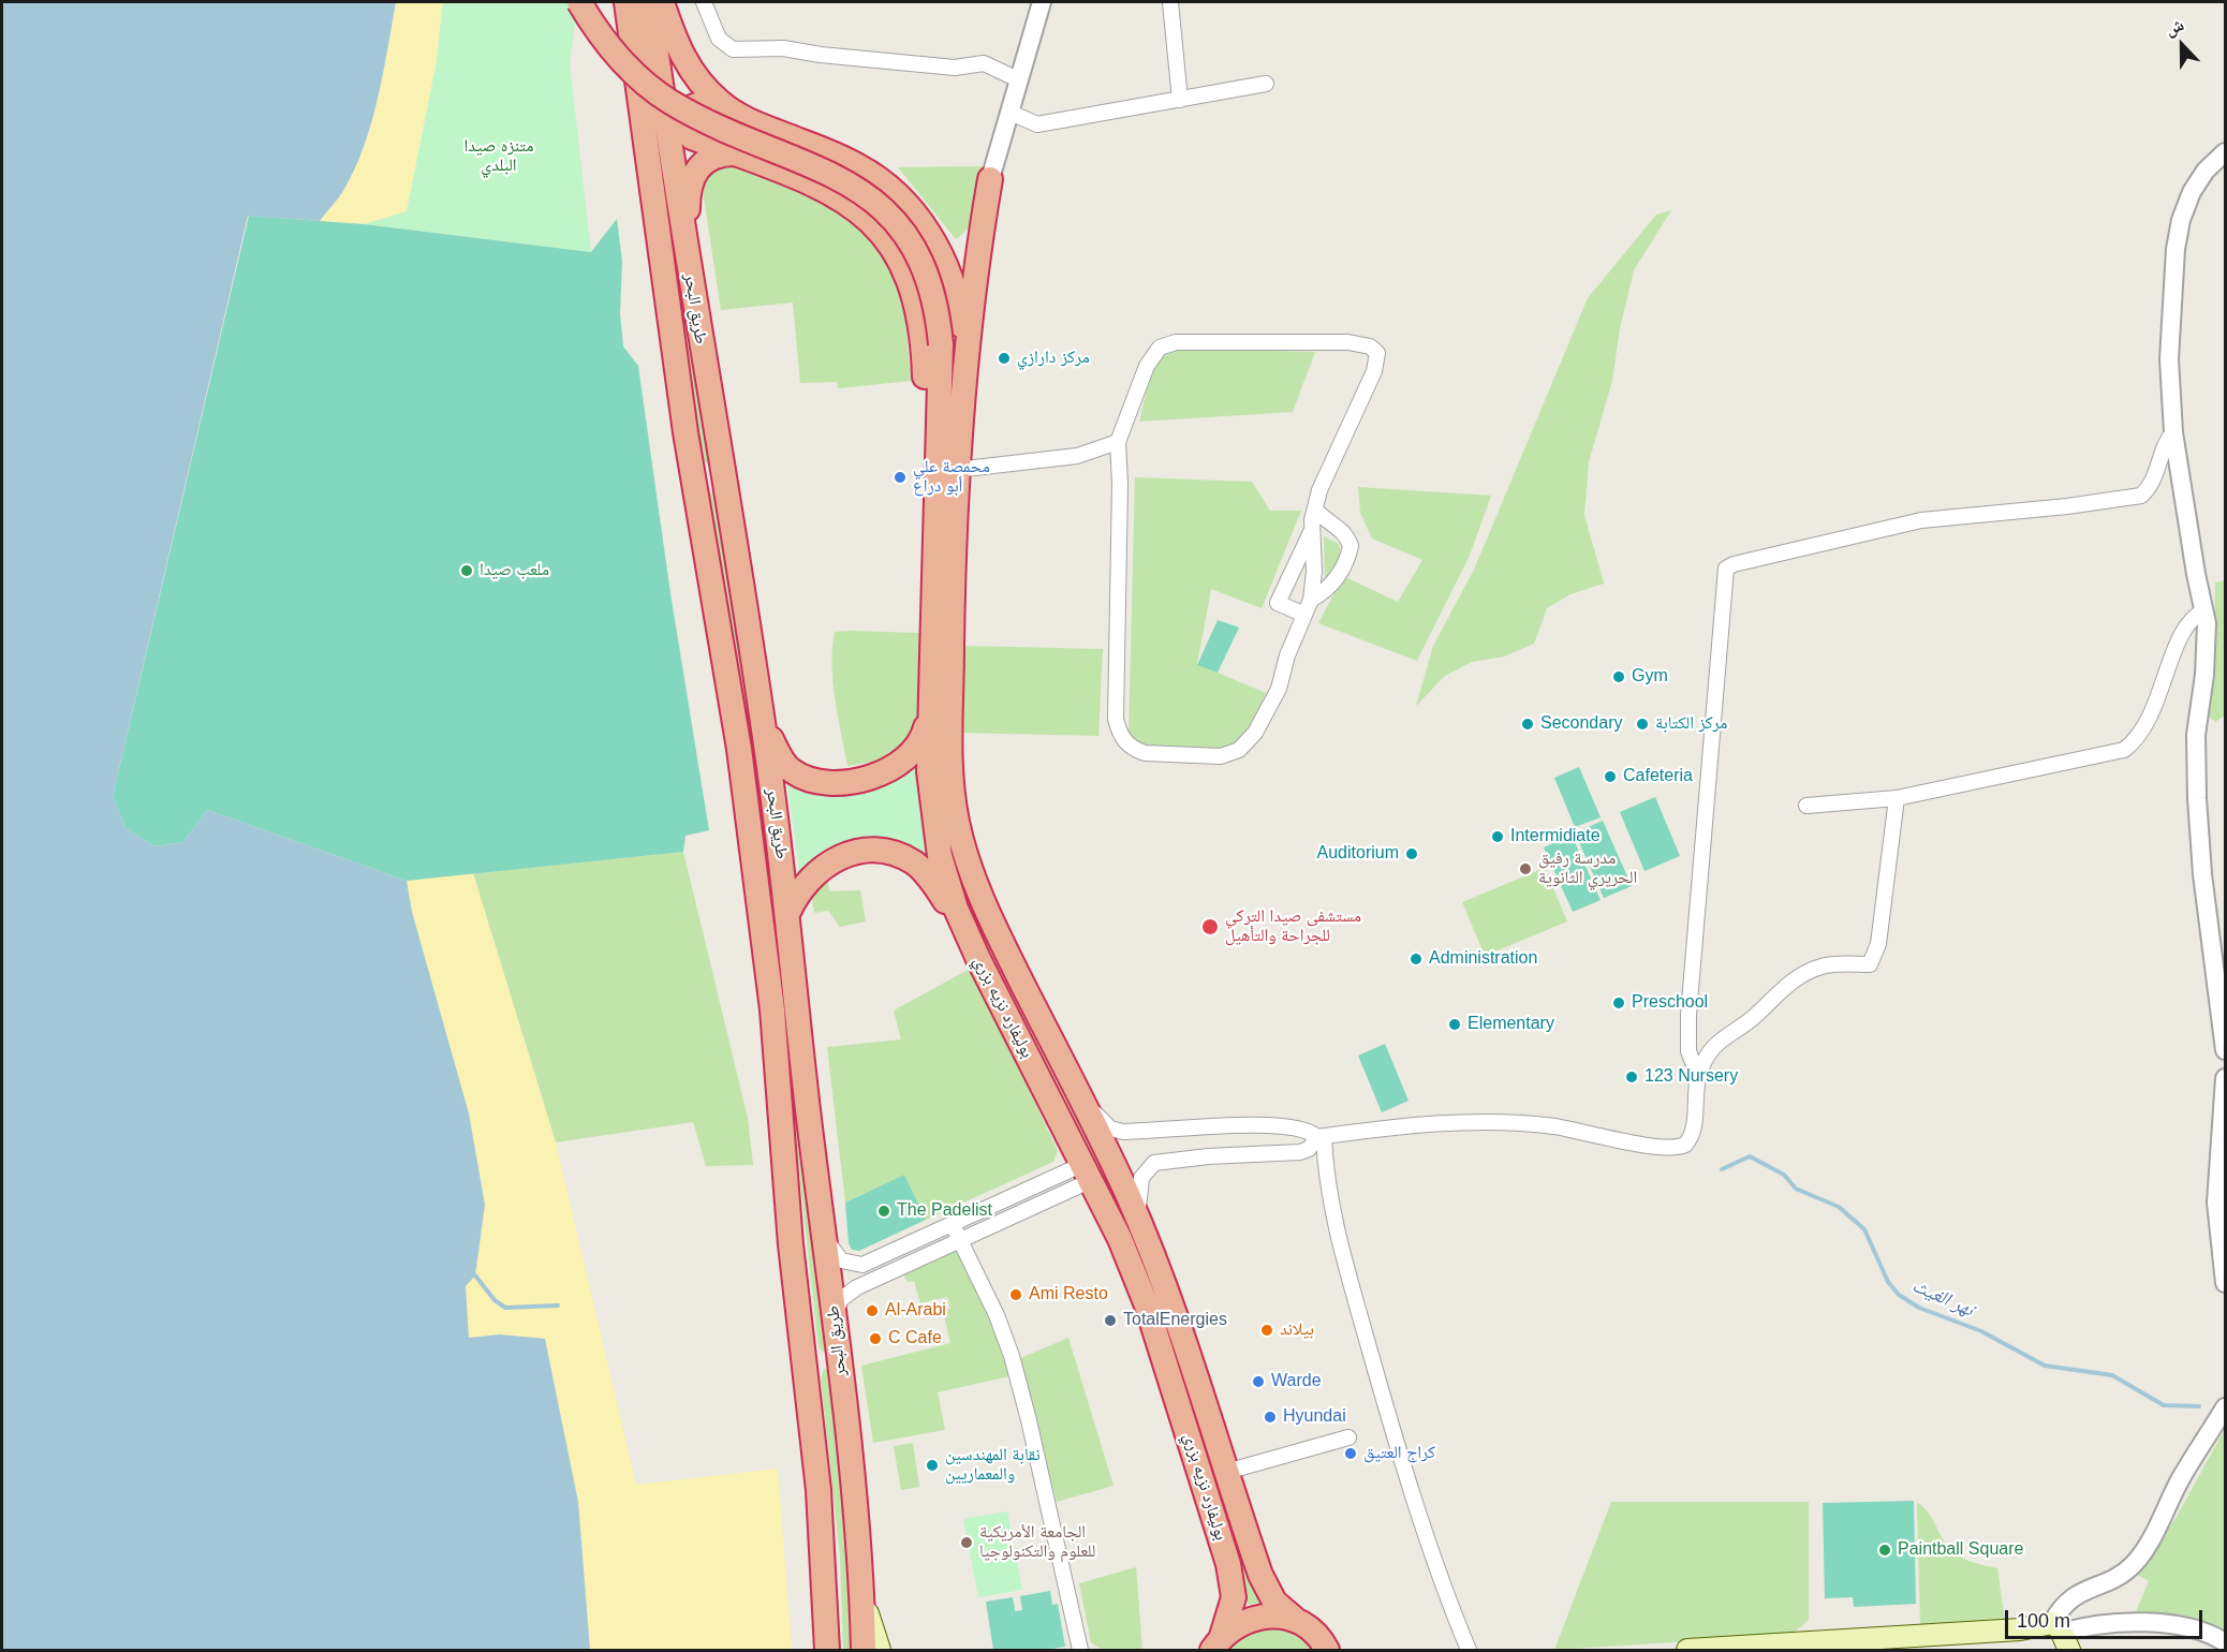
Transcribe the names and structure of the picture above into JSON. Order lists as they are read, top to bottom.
{
  "streets": {
    "highway": ["طريق البحر", "بوليفارد نزيه بزري"]
  },
  "water": ["نهر الغيث"],
  "parks": ["متنزه صيدا البلدي"],
  "places": [
    "مركز دارازي",
    "محمصة علي أبو دراع",
    "ملعب صيدا",
    "Gym",
    "Secondary",
    "مركز الكتابة",
    "Cafeteria",
    "Intermidiate",
    "Auditorium",
    "مدرسة رفيق الحريري الثانوية",
    "مستشفى صيدا التركي للجراحة والتأهيل",
    "Administration",
    "Preschool",
    "Elementary",
    "123 Nursery",
    "The Padelist",
    "Ami Resto",
    "Al-Arabi",
    "TotalEnergies",
    "بيلاند",
    "C Cafe",
    "Warde",
    "Hyundai",
    "كراج العتيق",
    "نقابة المهندسين والمعماريين",
    "الجامعة الأمريكية للعلوم والتكنولوجيا",
    "Paintball Square"
  ],
  "scale_bar": "100 m",
  "north": "top"
}
